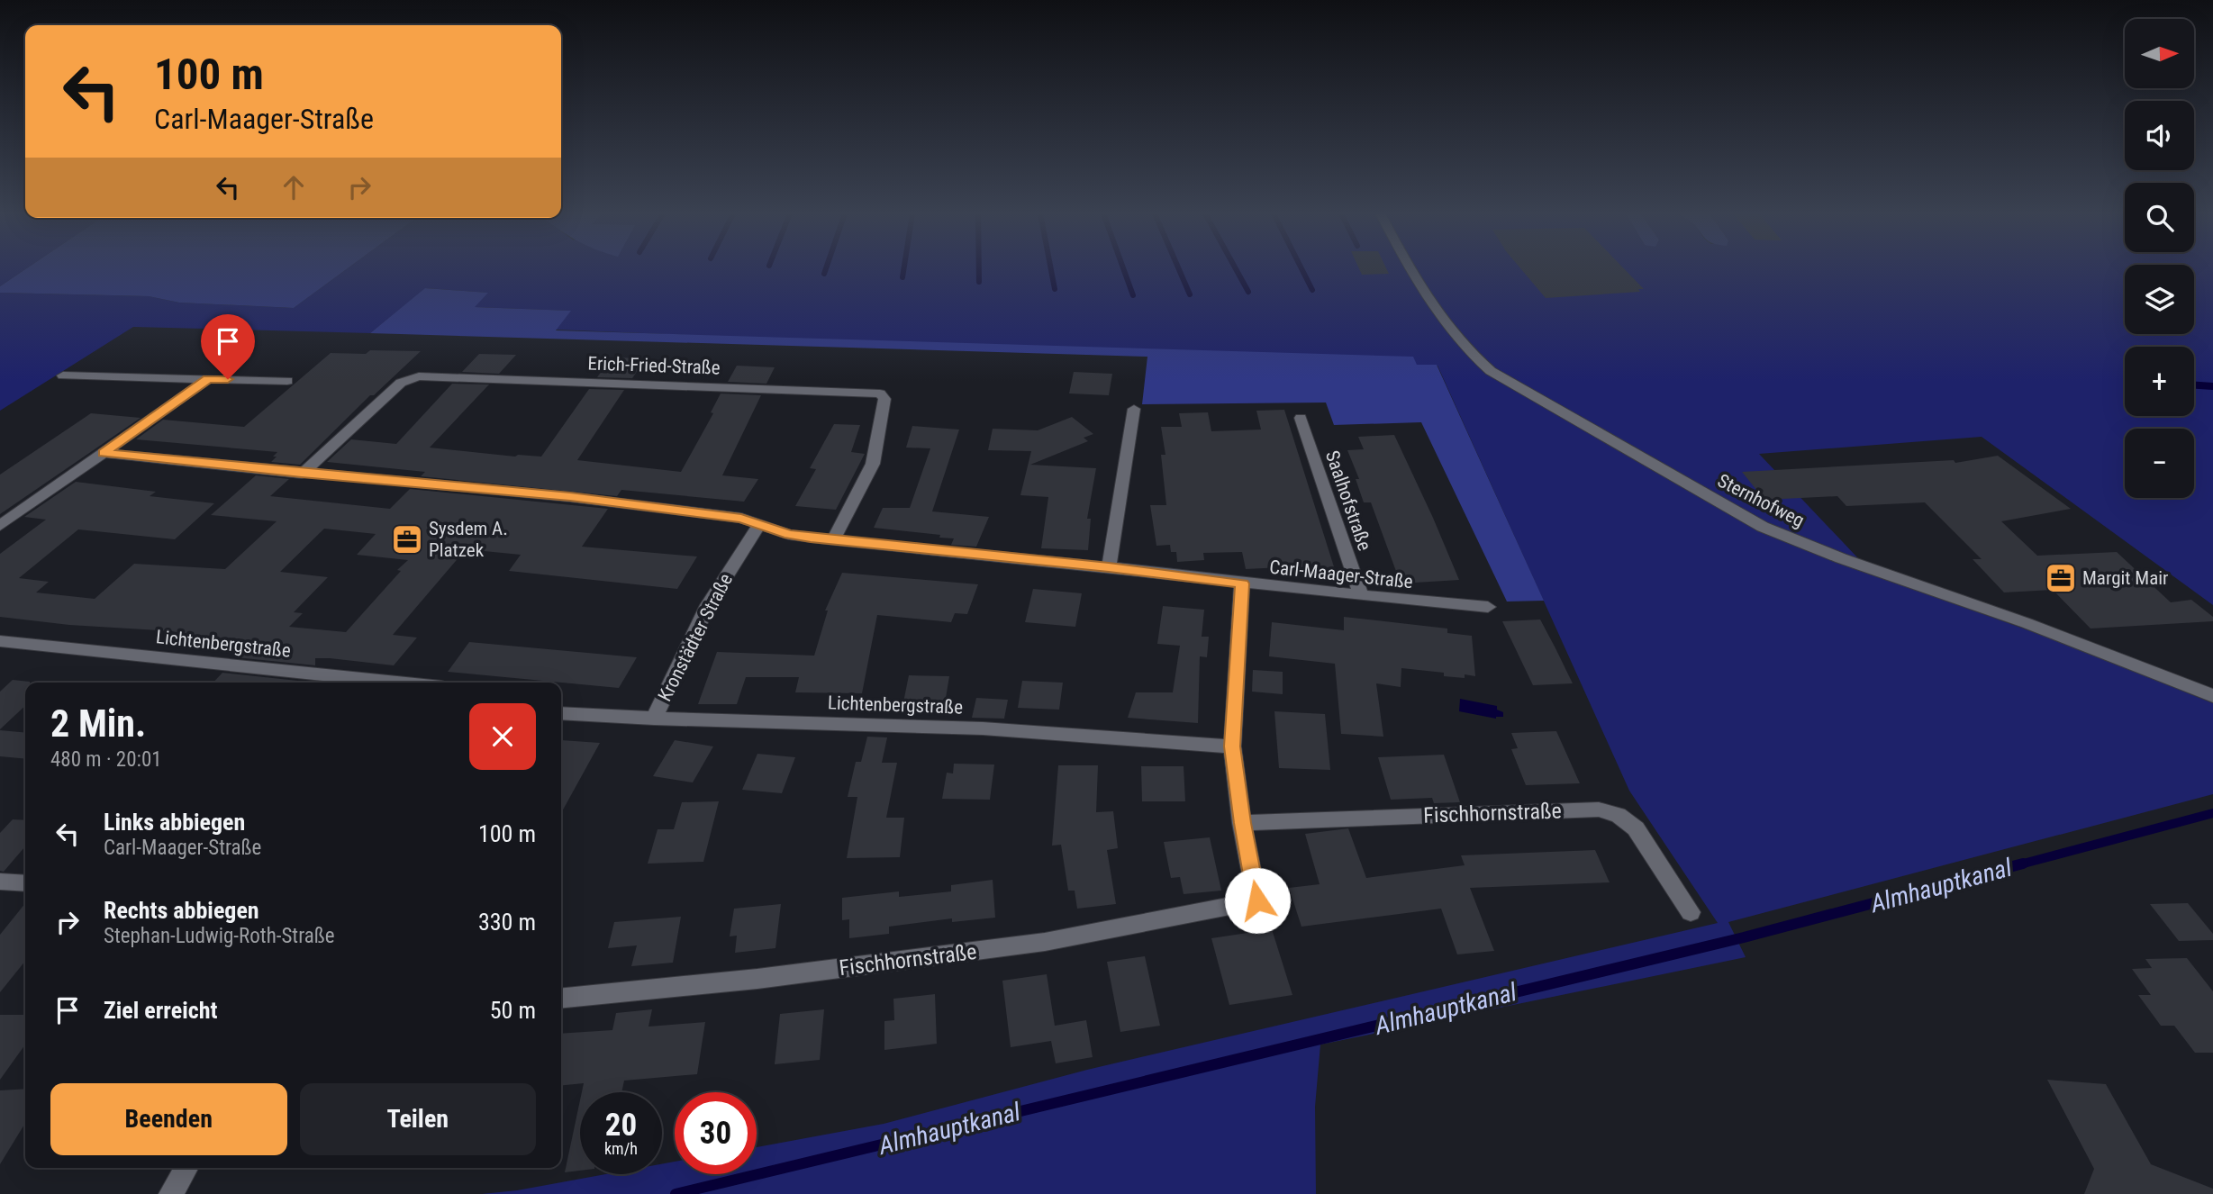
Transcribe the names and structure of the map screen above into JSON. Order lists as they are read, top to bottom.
{
  "streets": {
    "street": [
      "Erich-Fried-Straße",
      "Saalhofstraße",
      "Sternhofweg",
      "Carl-Maager-Straße",
      "Kronstädter Straße",
      "Lichtenbergstraße",
      "Fischhornstraße"
    ]
  },
  "crossings": [
    ["Erich-Fried-Straße", "Carl-Maager-Straße"],
    ["Saalhofstraße", "Carl-Maager-Straße"],
    ["Carl-Maager-Straße", "Kronstädter Straße"],
    ["Kronstädter Straße", "Lichtenbergstraße"]
  ],
  "water": ["Almhauptkanal"],
  "places": {
    "office": ["Sysdem A. Platzek", "Margit Mair"]
  },
  "north": "right",
  "page": {
    "map_buttons": ["+", "−"],
    "turn": ["100 m", "Carl-Maager-Straße"],
    "heading": ["2 Min.", "480 m · 20:01"],
    "list": [
      {
        "name": "Links abbiegen",
        "note": "Carl-Maager-Straße",
        "value": "100 m"
      },
      {
        "name": "Rechts abbiegen",
        "note": "Stephan-Ludwig-Roth-Straße",
        "value": "330 m"
      },
      {
        "name": "Ziel erreicht",
        "value": "50 m"
      }
    ],
    "buttons": ["Beenden", "Teilen"],
    "speed": "20 km/h",
    "limit": "30"
  }
}
